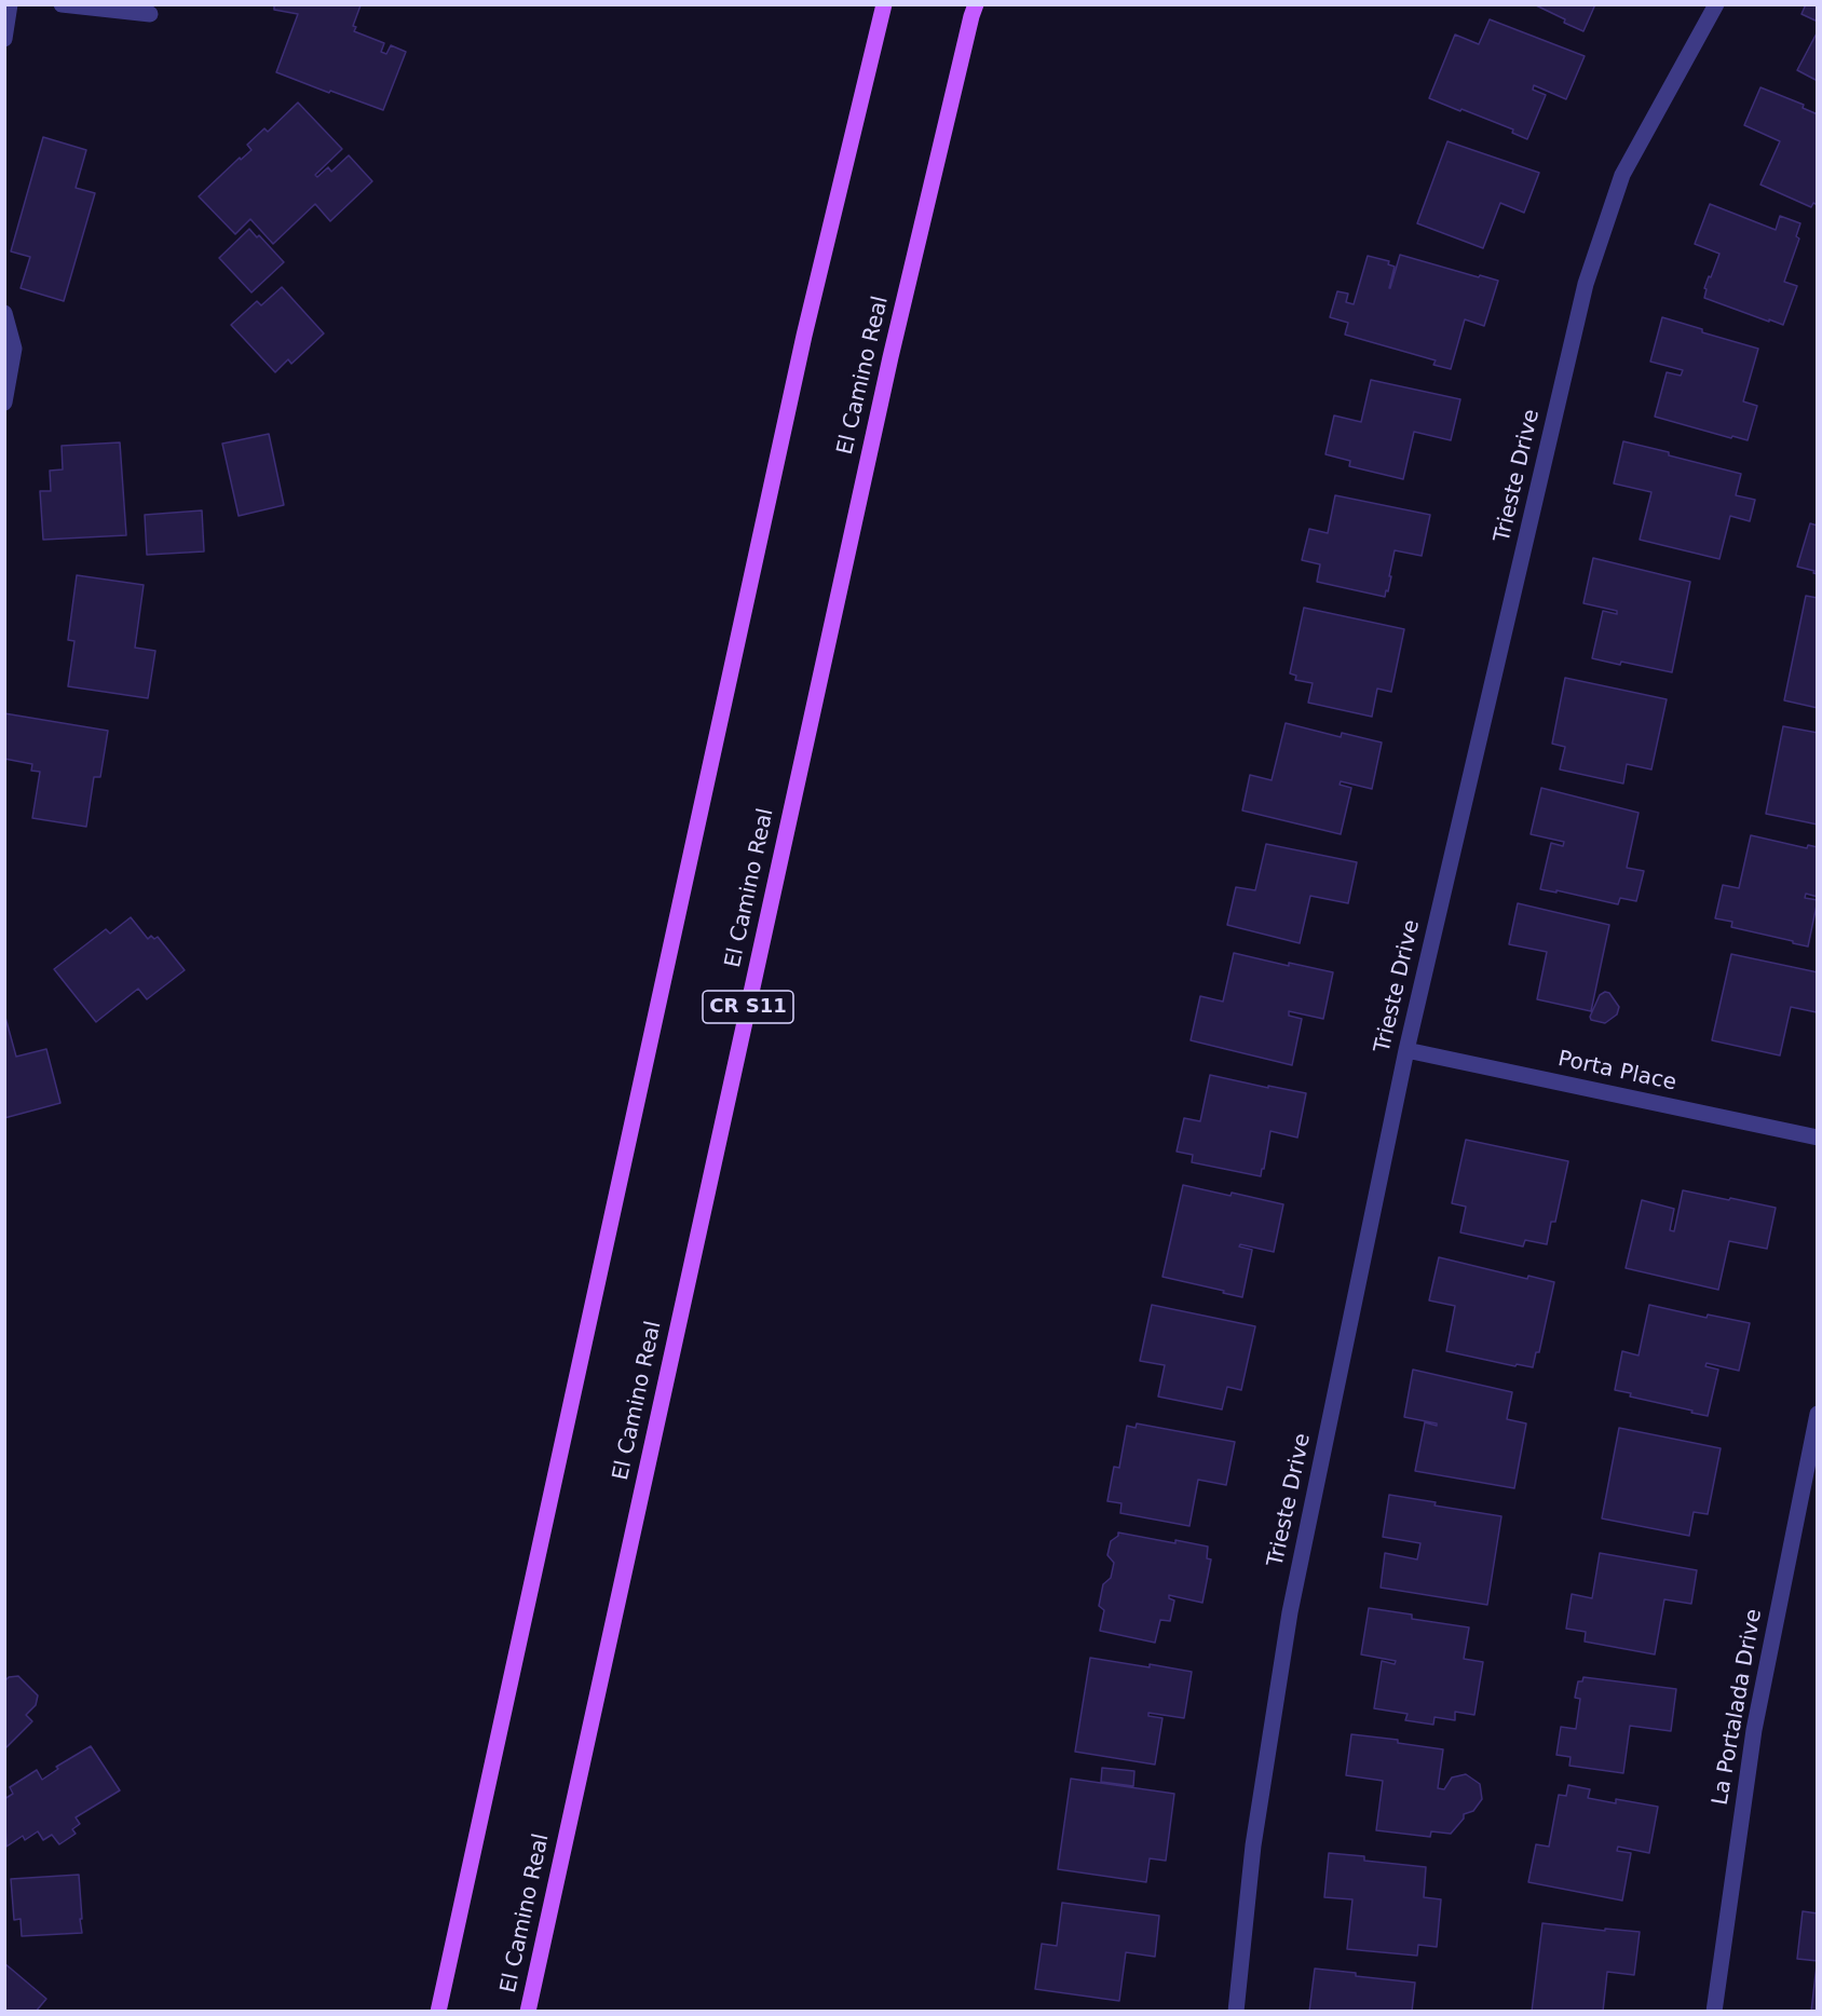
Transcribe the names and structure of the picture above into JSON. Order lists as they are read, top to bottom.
{
  "streets": {
    "main road": ["El Camino Real", "CR S11"],
    "street": ["Trieste Drive", "Porta Place", "La Portalada Drive"]
  },
  "crossings": [
    ["Trieste Drive", "Porta Place"]
  ]
}
